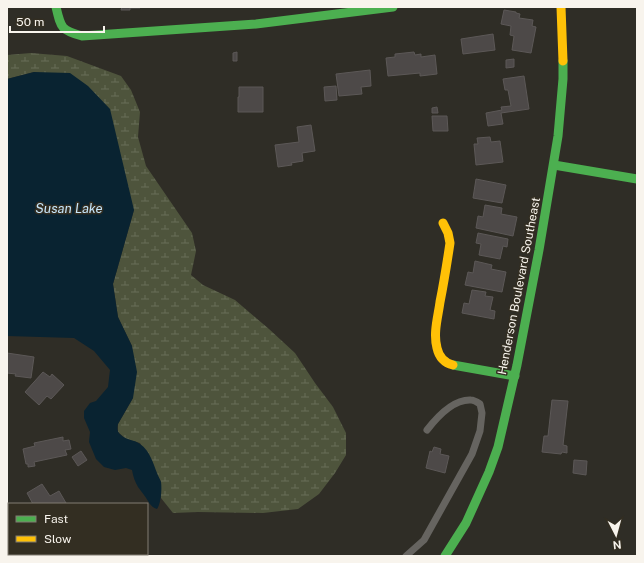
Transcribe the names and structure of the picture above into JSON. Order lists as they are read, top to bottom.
{
  "streets": {
    "street": ["Henderson Boulevard Southeast"]
  },
  "water": ["Susan Lake"],
  "legend": ["Fast", "Slow"],
  "scale_bar": "50 m",
  "north": "bottom"
}
